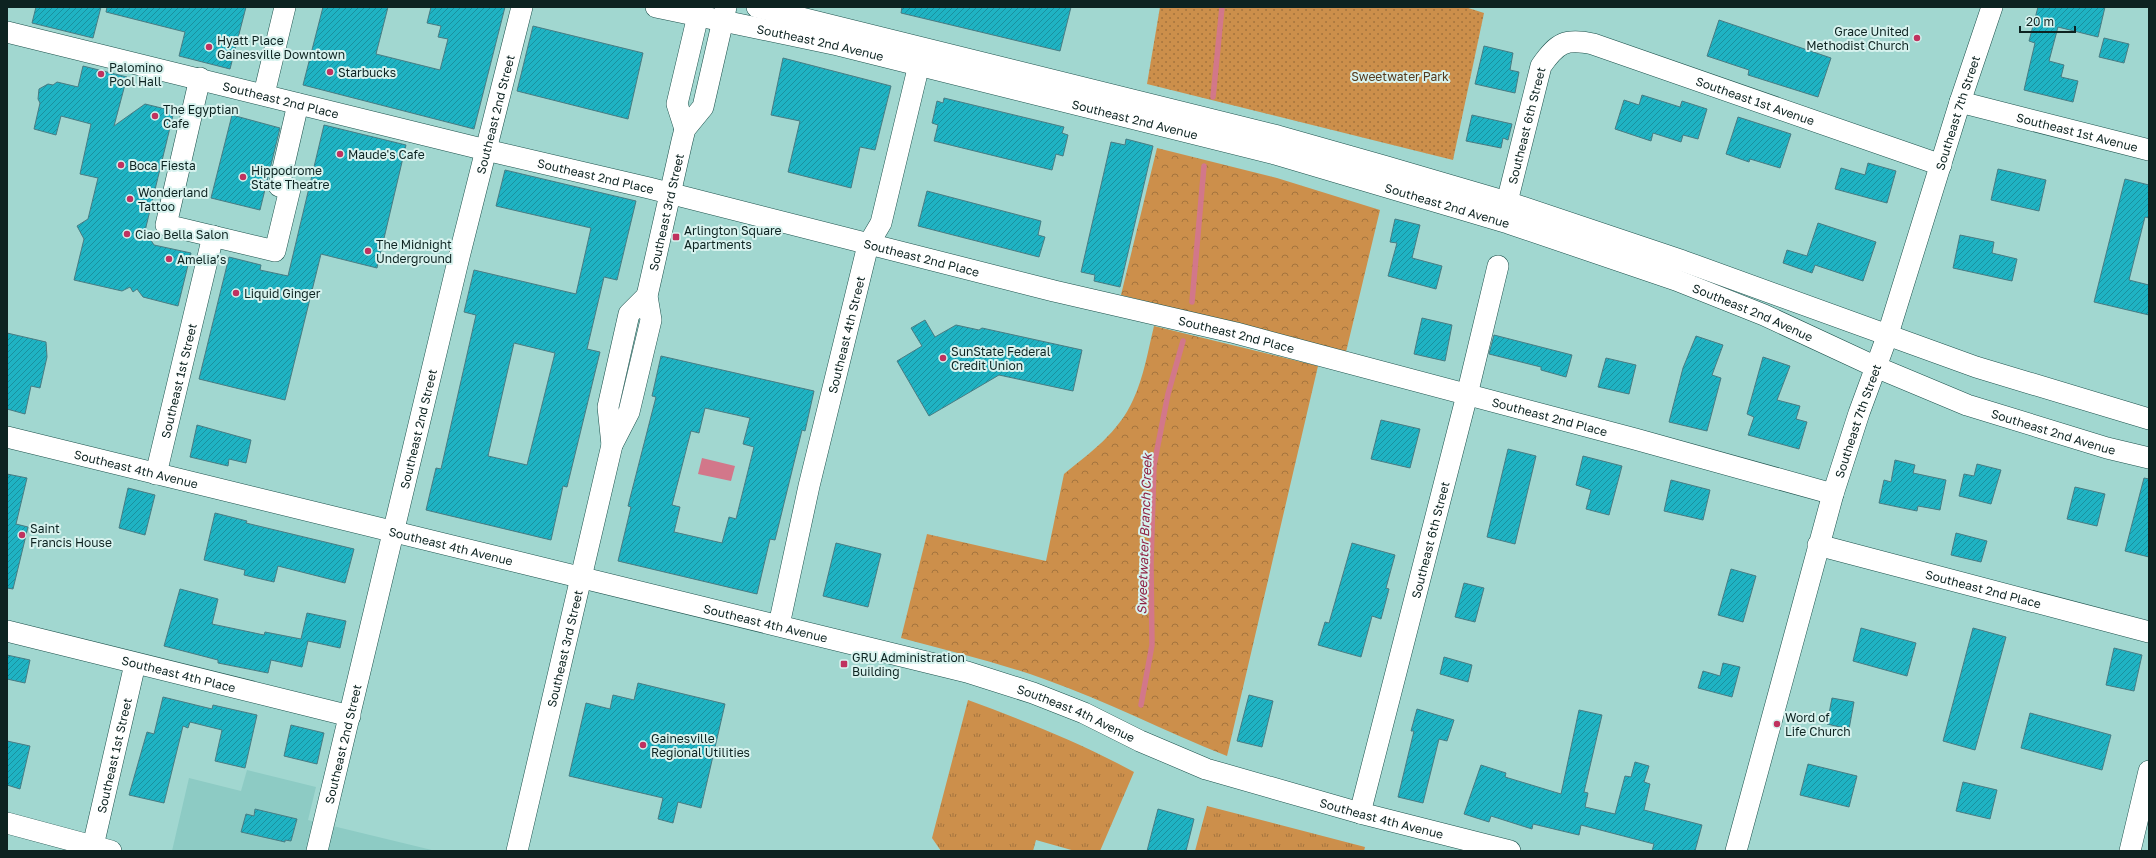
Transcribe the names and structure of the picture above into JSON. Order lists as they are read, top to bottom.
{
  "streets": {
    "street": [
      "Southeast 2nd Avenue",
      "Southeast 2nd Place",
      "Southeast 1st Avenue",
      "Southeast 7th Street",
      "Southeast 2nd Street",
      "Southeast 6th Street",
      "Southeast 3rd Street",
      "Southeast 4th Street",
      "Southeast 1st Street",
      "Southeast 4th Avenue",
      "Southeast 4th Place"
    ]
  },
  "crossings": [
    ["Southeast 2nd Avenue", "Southeast 7th Street"],
    ["Southeast 2nd Avenue", "Southeast 6th Street"],
    ["Southeast 2nd Avenue", "Southeast 3rd Street"],
    ["Southeast 2nd Avenue", "Southeast 4th Street"],
    ["Southeast 2nd Place", "Southeast 7th Street"],
    ["Southeast 2nd Place", "Southeast 2nd Street"],
    ["Southeast 2nd Place", "Southeast 6th Street"],
    ["Southeast 2nd Place", "Southeast 3rd Street"],
    ["Southeast 2nd Place", "Southeast 4th Street"],
    ["Southeast 1st Avenue", "Southeast 7th Street"],
    ["Southeast 1st Avenue", "Southeast 6th Street"],
    ["Southeast 2nd Street", "Southeast 4th Avenue"],
    ["Southeast 2nd Street", "Southeast 4th Place"],
    ["Southeast 6th Street", "Southeast 4th Avenue"],
    ["Southeast 3rd Street", "Southeast 4th Avenue"],
    ["Southeast 4th Street", "Southeast 4th Avenue"],
    ["Southeast 1st Street", "Southeast 4th Avenue"],
    ["Southeast 1st Street", "Southeast 4th Place"]
  ],
  "water": ["Sweetwater Branch Creek"],
  "parks": ["Sweetwater Park"],
  "places": {
    "other": [
      "Grace United Methodist Church",
      "Hyatt Place Gainesville Downtown",
      "Starbucks",
      "Palomino Pool Hall",
      "The Egyptian Cafe",
      "Maude's Cafe",
      "Boca Fiesta",
      "Hippodrome State Theatre",
      "Wonderland Tattoo",
      "Ciao Bella Salon",
      "The Midnight Underground",
      "Amelia’s",
      "Liquid Ginger",
      "SunState Federal Credit Union",
      "Saint Francis House",
      "Word of Life Church",
      "Gainesville Regional Utilities"
    ],
    "transit": ["Arlington Square Apartments", "GRU Administration Building"]
  },
  "scale_bar": "20 m"
}
